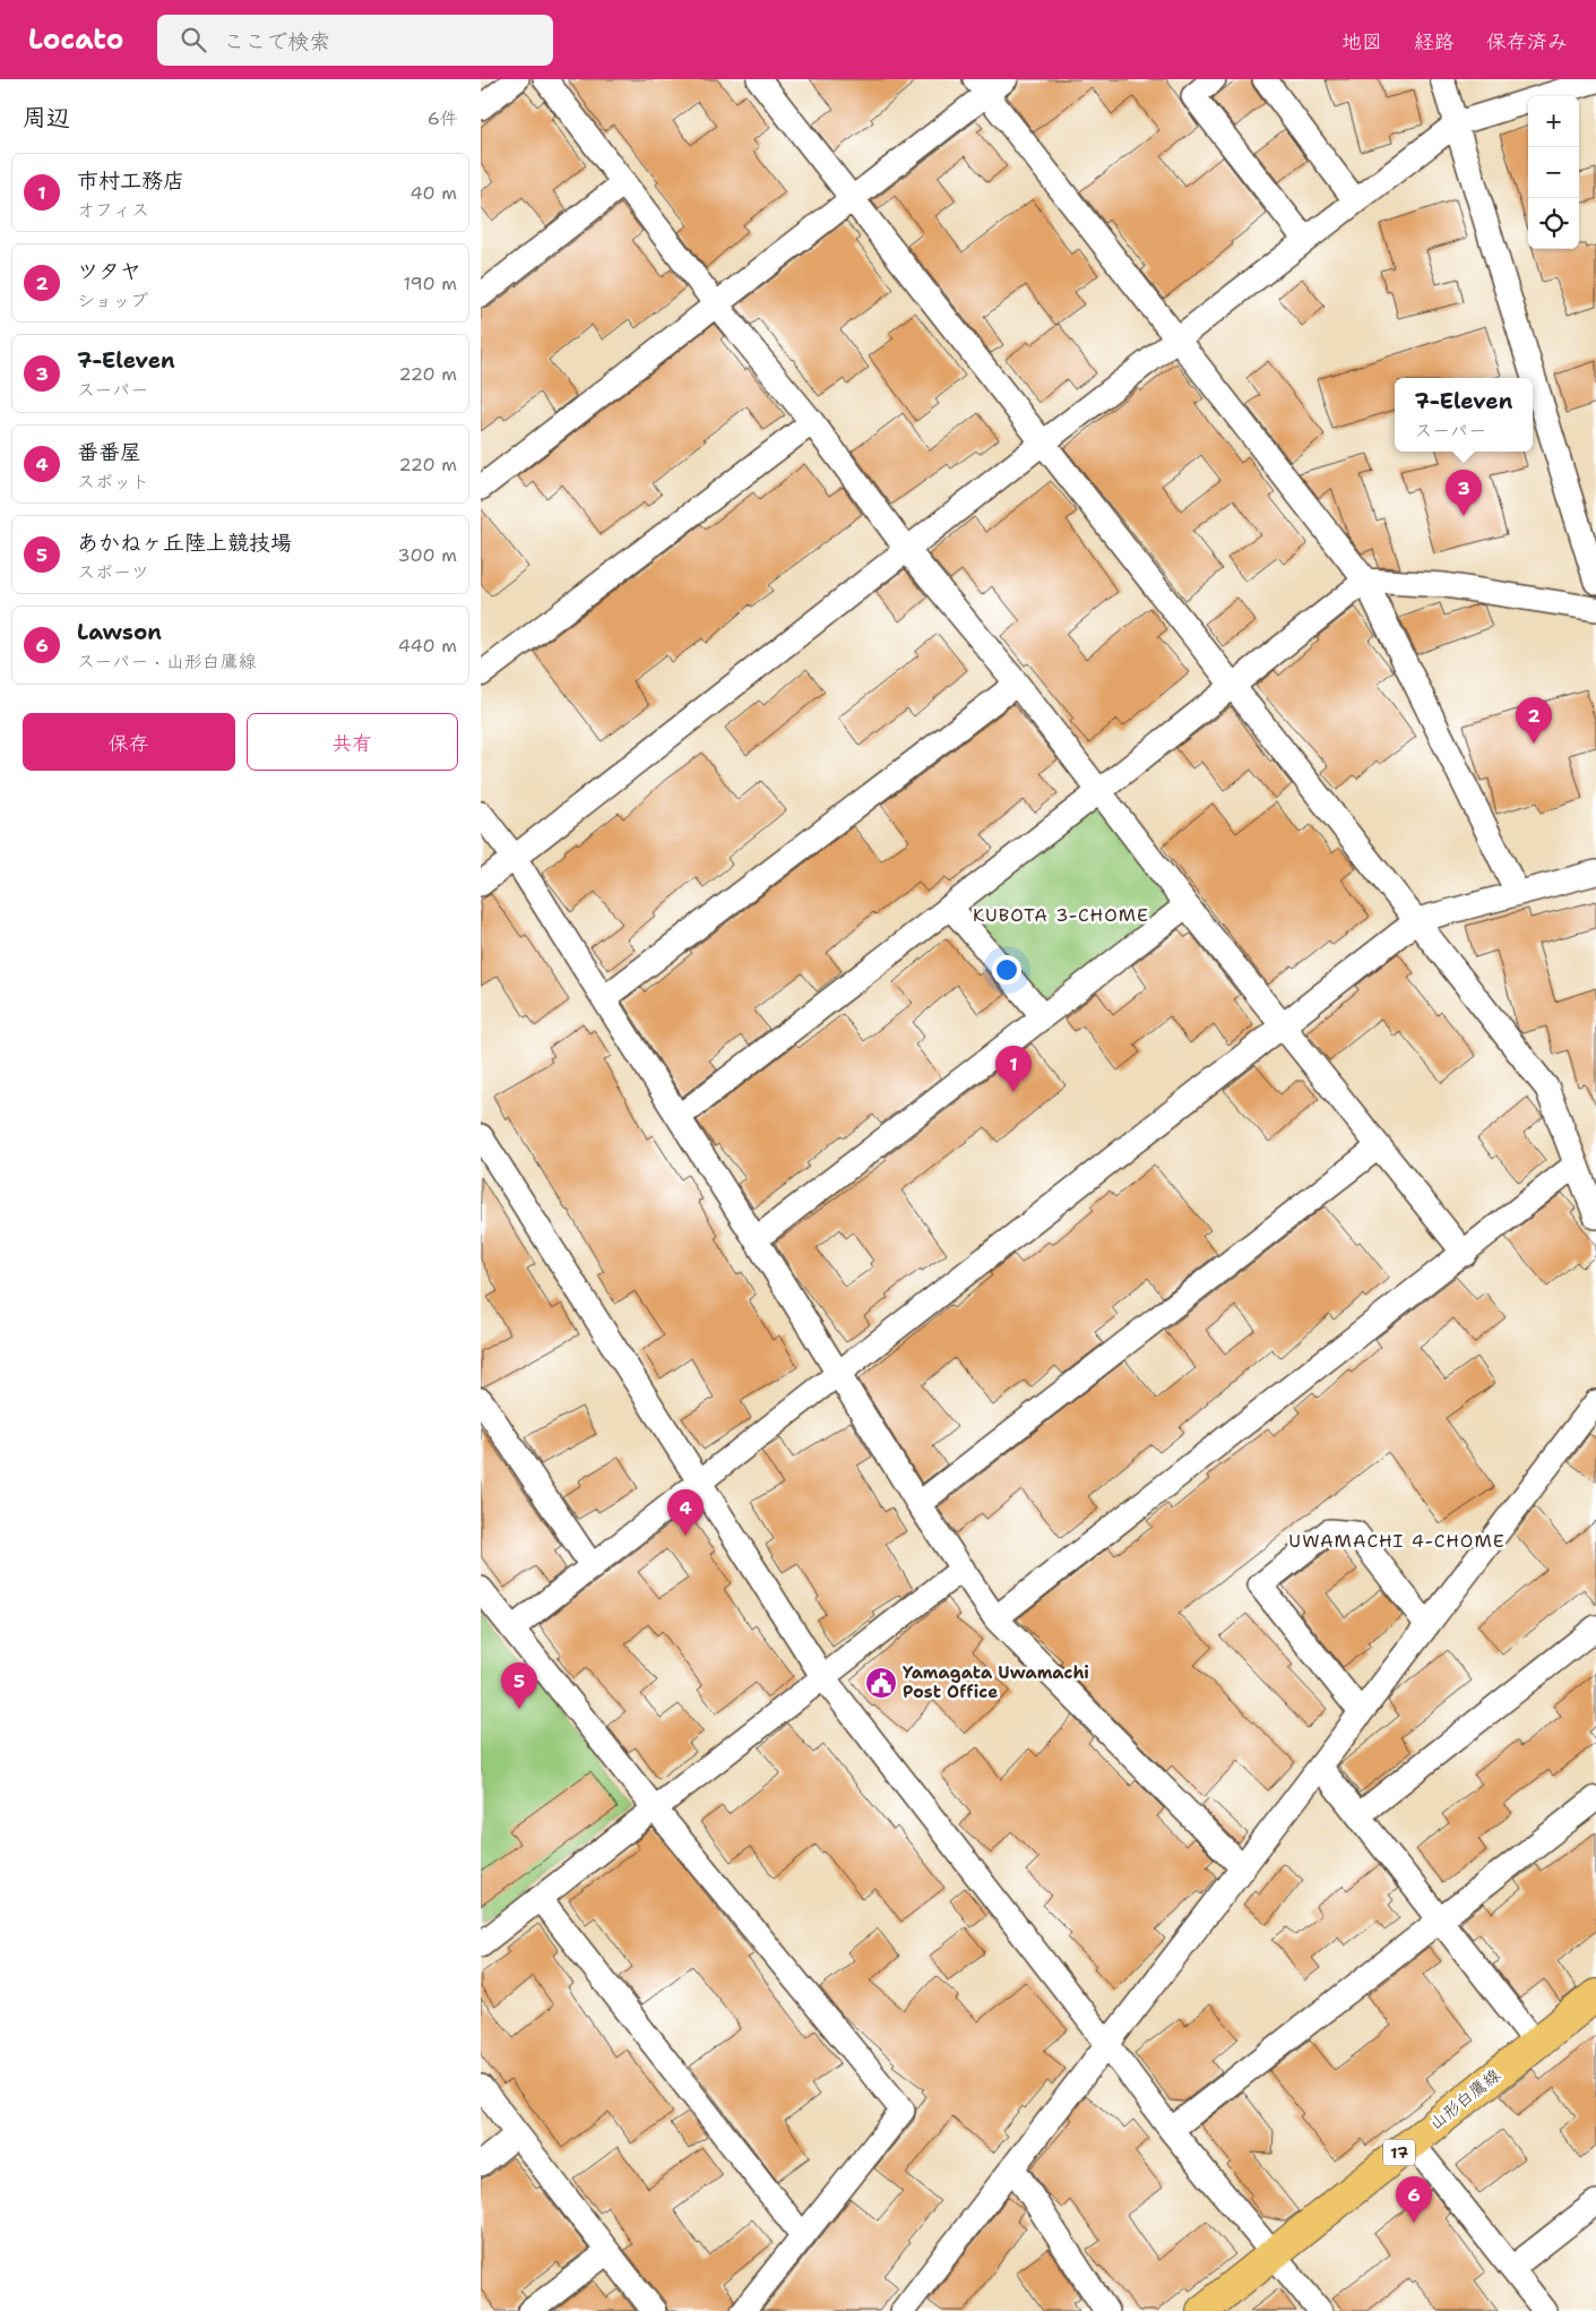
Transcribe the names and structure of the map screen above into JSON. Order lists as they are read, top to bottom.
{
  "streets": {
    "main road": ["山形白鷹線", "17"]
  },
  "districts": ["KUBOTA 3-CHOME", "UWAMACHI 4-CHOME"],
  "places": {
    "public building": ["Yamagata Uwamachi Post Office"]
  },
  "page": {
    "header": "Locato",
    "search": "ここで検索",
    "nav": ["地図", "経路", "保存済み"],
    "heading": ["周辺", "6件"],
    "map_buttons": ["+", "−"],
    "list": [
      {
        "mark": "1",
        "name": "市村工務店",
        "note": "オフィス",
        "value": "40 m"
      },
      {
        "mark": "2",
        "name": "ツタヤ",
        "note": "ショップ",
        "value": "190 m"
      },
      {
        "mark": "3",
        "name": "7-Eleven",
        "note": "スーパー",
        "value": "220 m"
      },
      {
        "mark": "4",
        "name": "番番屋",
        "note": "スポット",
        "value": "220 m"
      },
      {
        "mark": "5",
        "name": "あかねヶ丘陸上競技場",
        "note": "スポーツ",
        "value": "300 m"
      },
      {
        "mark": "6",
        "name": "Lawson",
        "note": "スーパー · 山形白鷹線",
        "value": "440 m"
      }
    ],
    "popup": ["7-Eleven", "スーパー"],
    "pins": [
      "3",
      "2",
      "1",
      "4",
      "5",
      "6"
    ],
    "buttons": ["保存", "共有"]
  }
}
